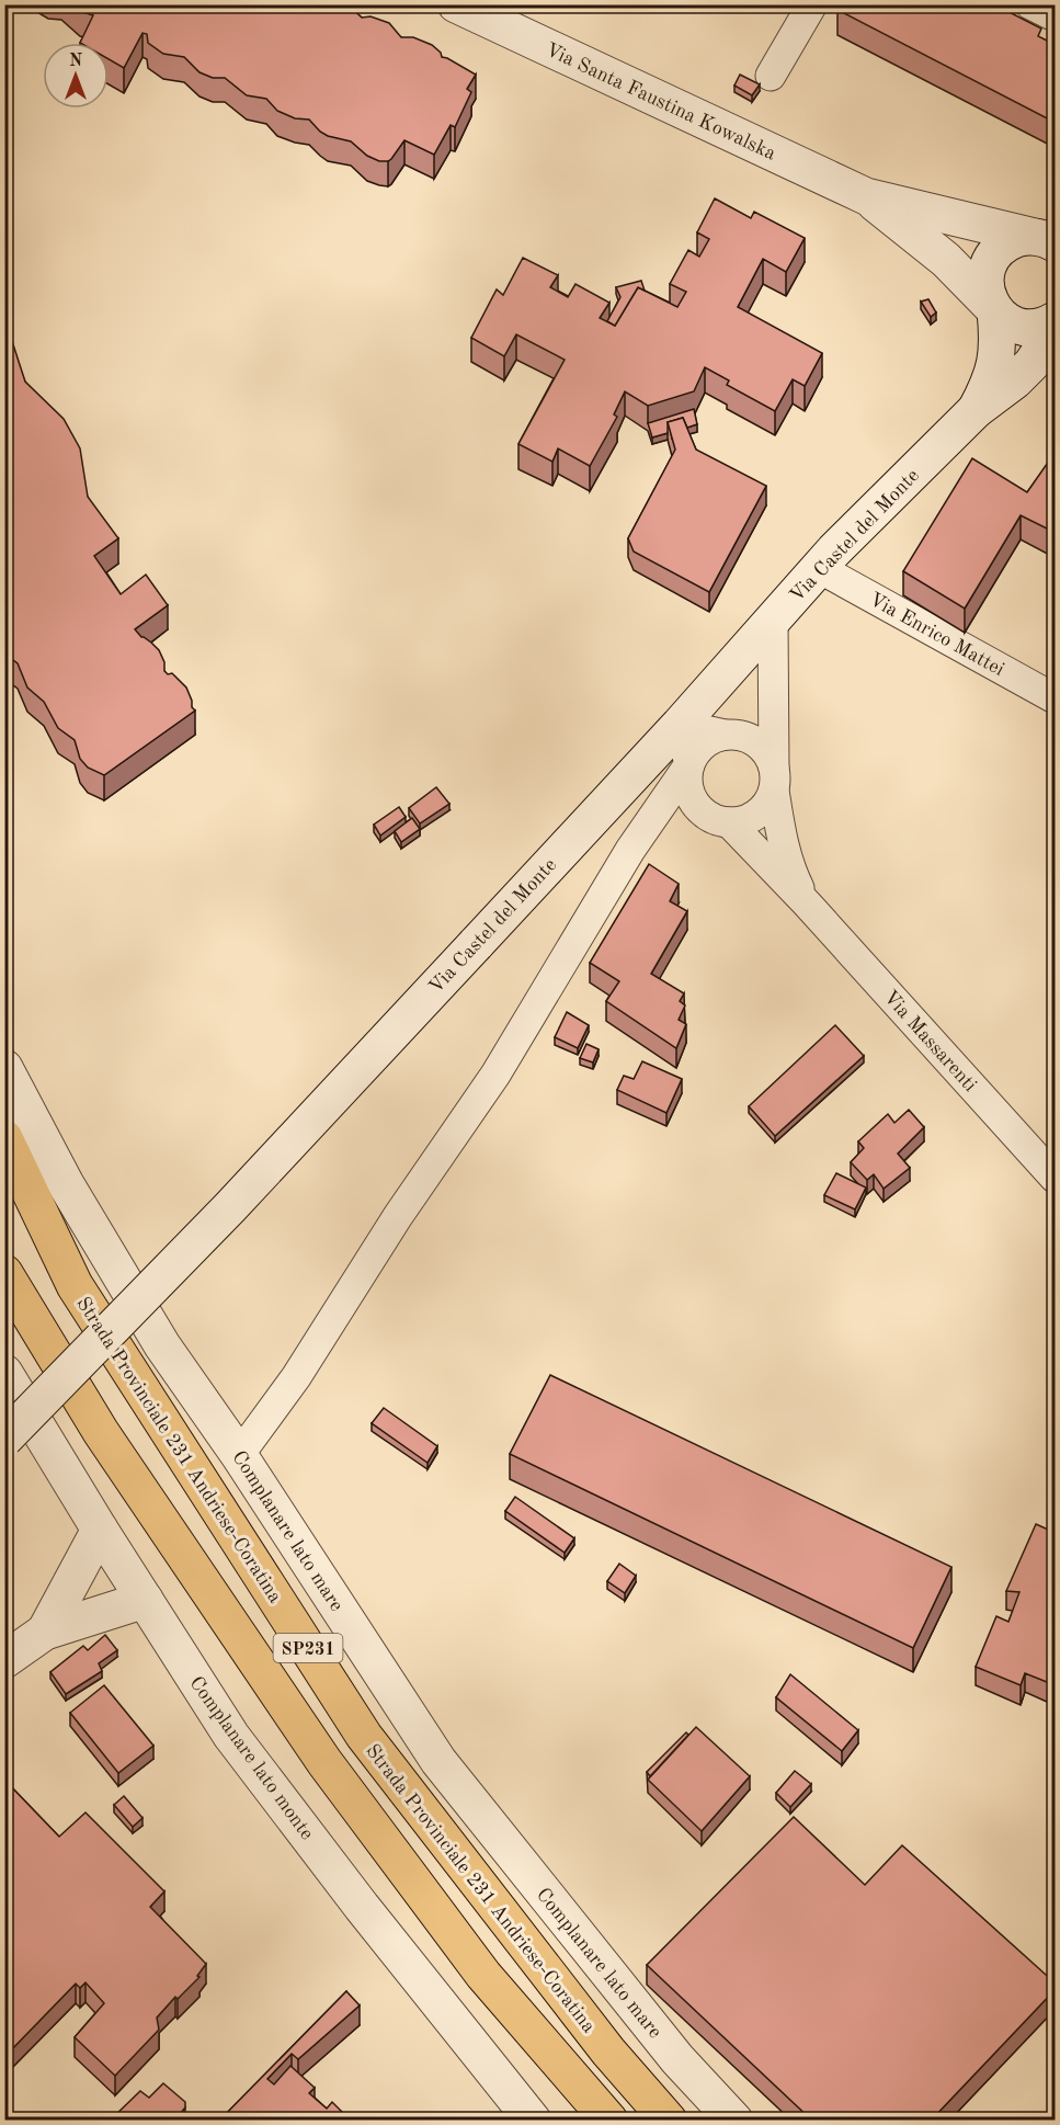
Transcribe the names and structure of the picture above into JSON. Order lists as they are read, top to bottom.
{
  "streets": {
    "highway": ["Strada Provinciale 231 Andriese-Coratina", "SP231"],
    "street": [
      "Via Santa Faustina Kowalska",
      "Via Castel del Monte",
      "Via Enrico Mattei",
      "Via Massarenti",
      "Complanare lato mare",
      "Complanare lato monte"
    ]
  },
  "crossings": [
    ["Via Castel del Monte", "Via Enrico Mattei"]
  ],
  "north": "top"
}
